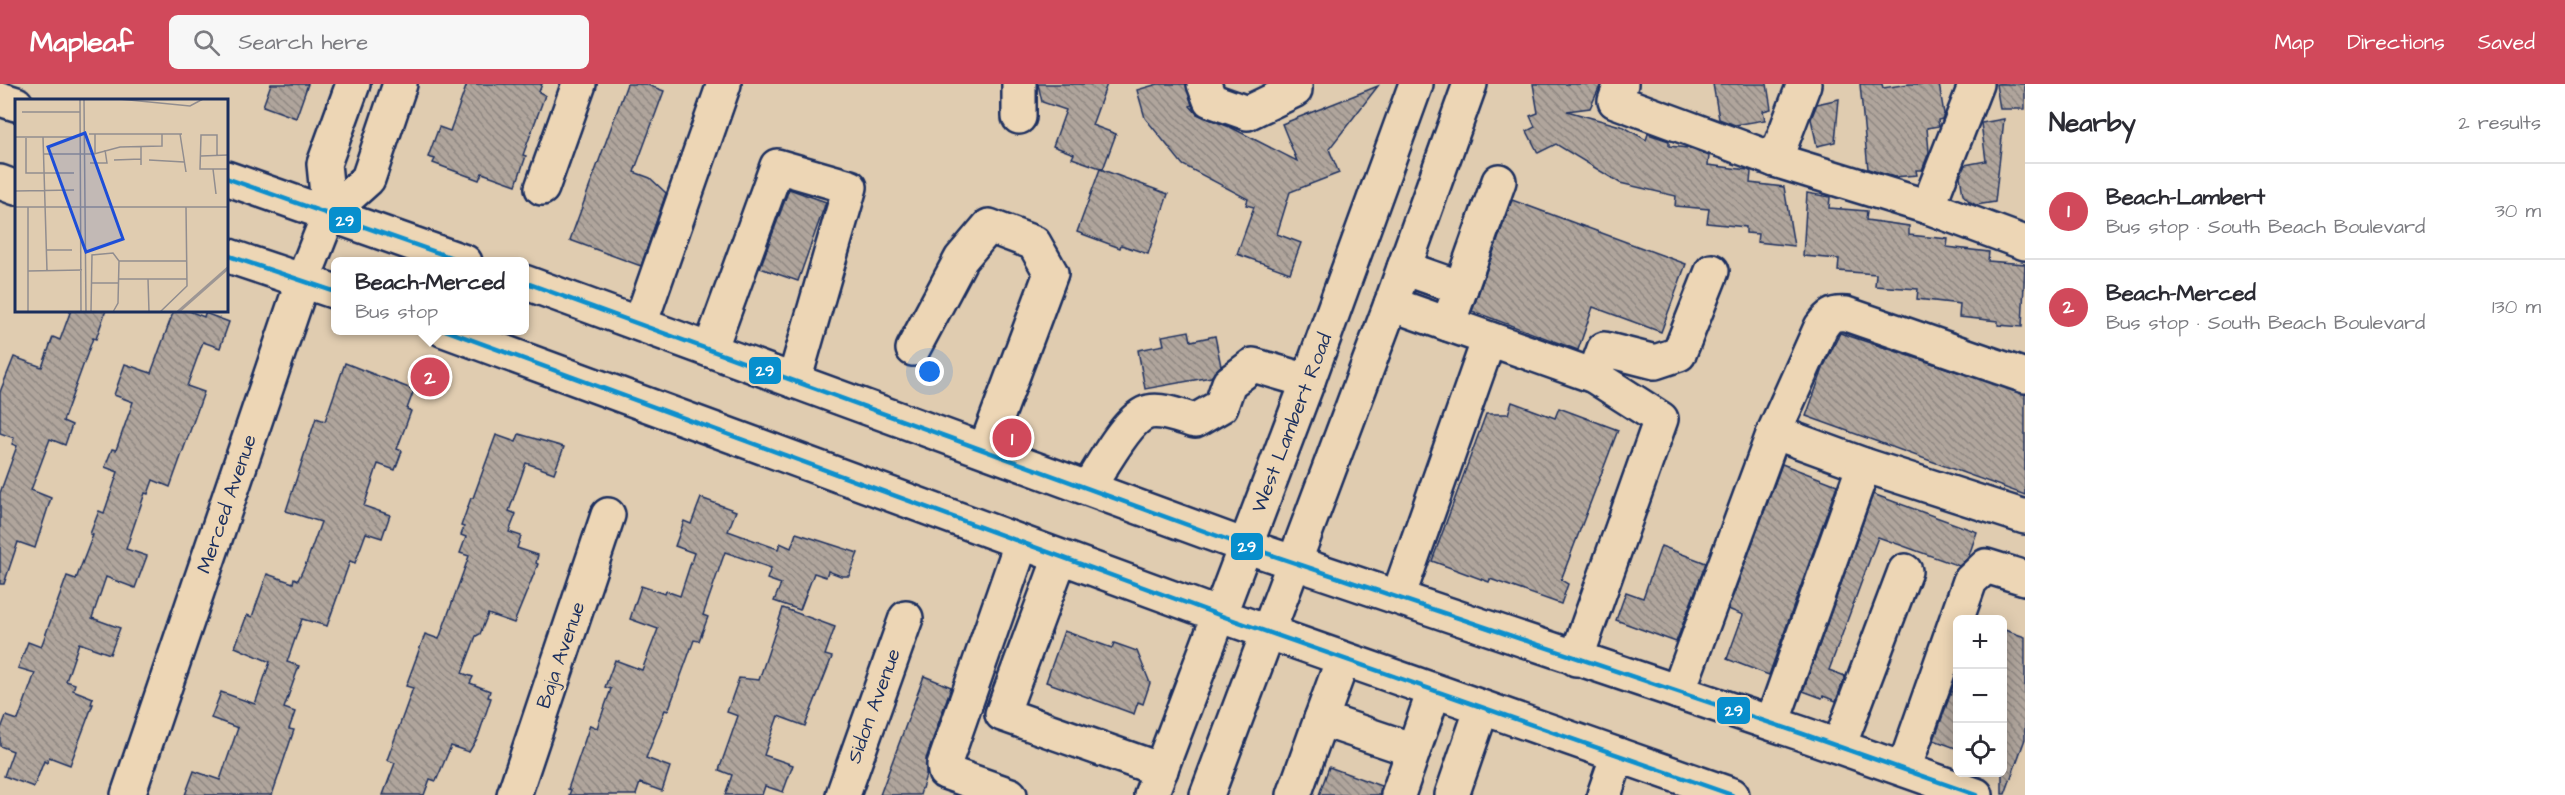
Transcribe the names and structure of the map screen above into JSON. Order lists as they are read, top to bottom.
{
  "streets": {
    "main road": [
      "West Lambert Road",
      "Merced Avenue",
      "Baja Avenue",
      "Sidon Avenue"
    ]
  },
  "lines": ["transit line 29"],
  "page": {
    "header": "Mapleaf",
    "search": "Search here",
    "nav": ["Map", "Directions", "Saved"],
    "heading": ["Nearby", "2 results"],
    "list": [
      {
        "mark": "1",
        "name": "Beach-Lambert",
        "note": "Bus stop · South Beach Boulevard",
        "value": "30 m"
      },
      {
        "mark": "2",
        "name": "Beach-Merced",
        "note": "Bus stop · South Beach Boulevard",
        "value": "130 m"
      }
    ],
    "popup": ["Beach-Merced", "Bus stop"],
    "pins": ["2", "1"],
    "map_buttons": ["+", "−"]
  }
}
